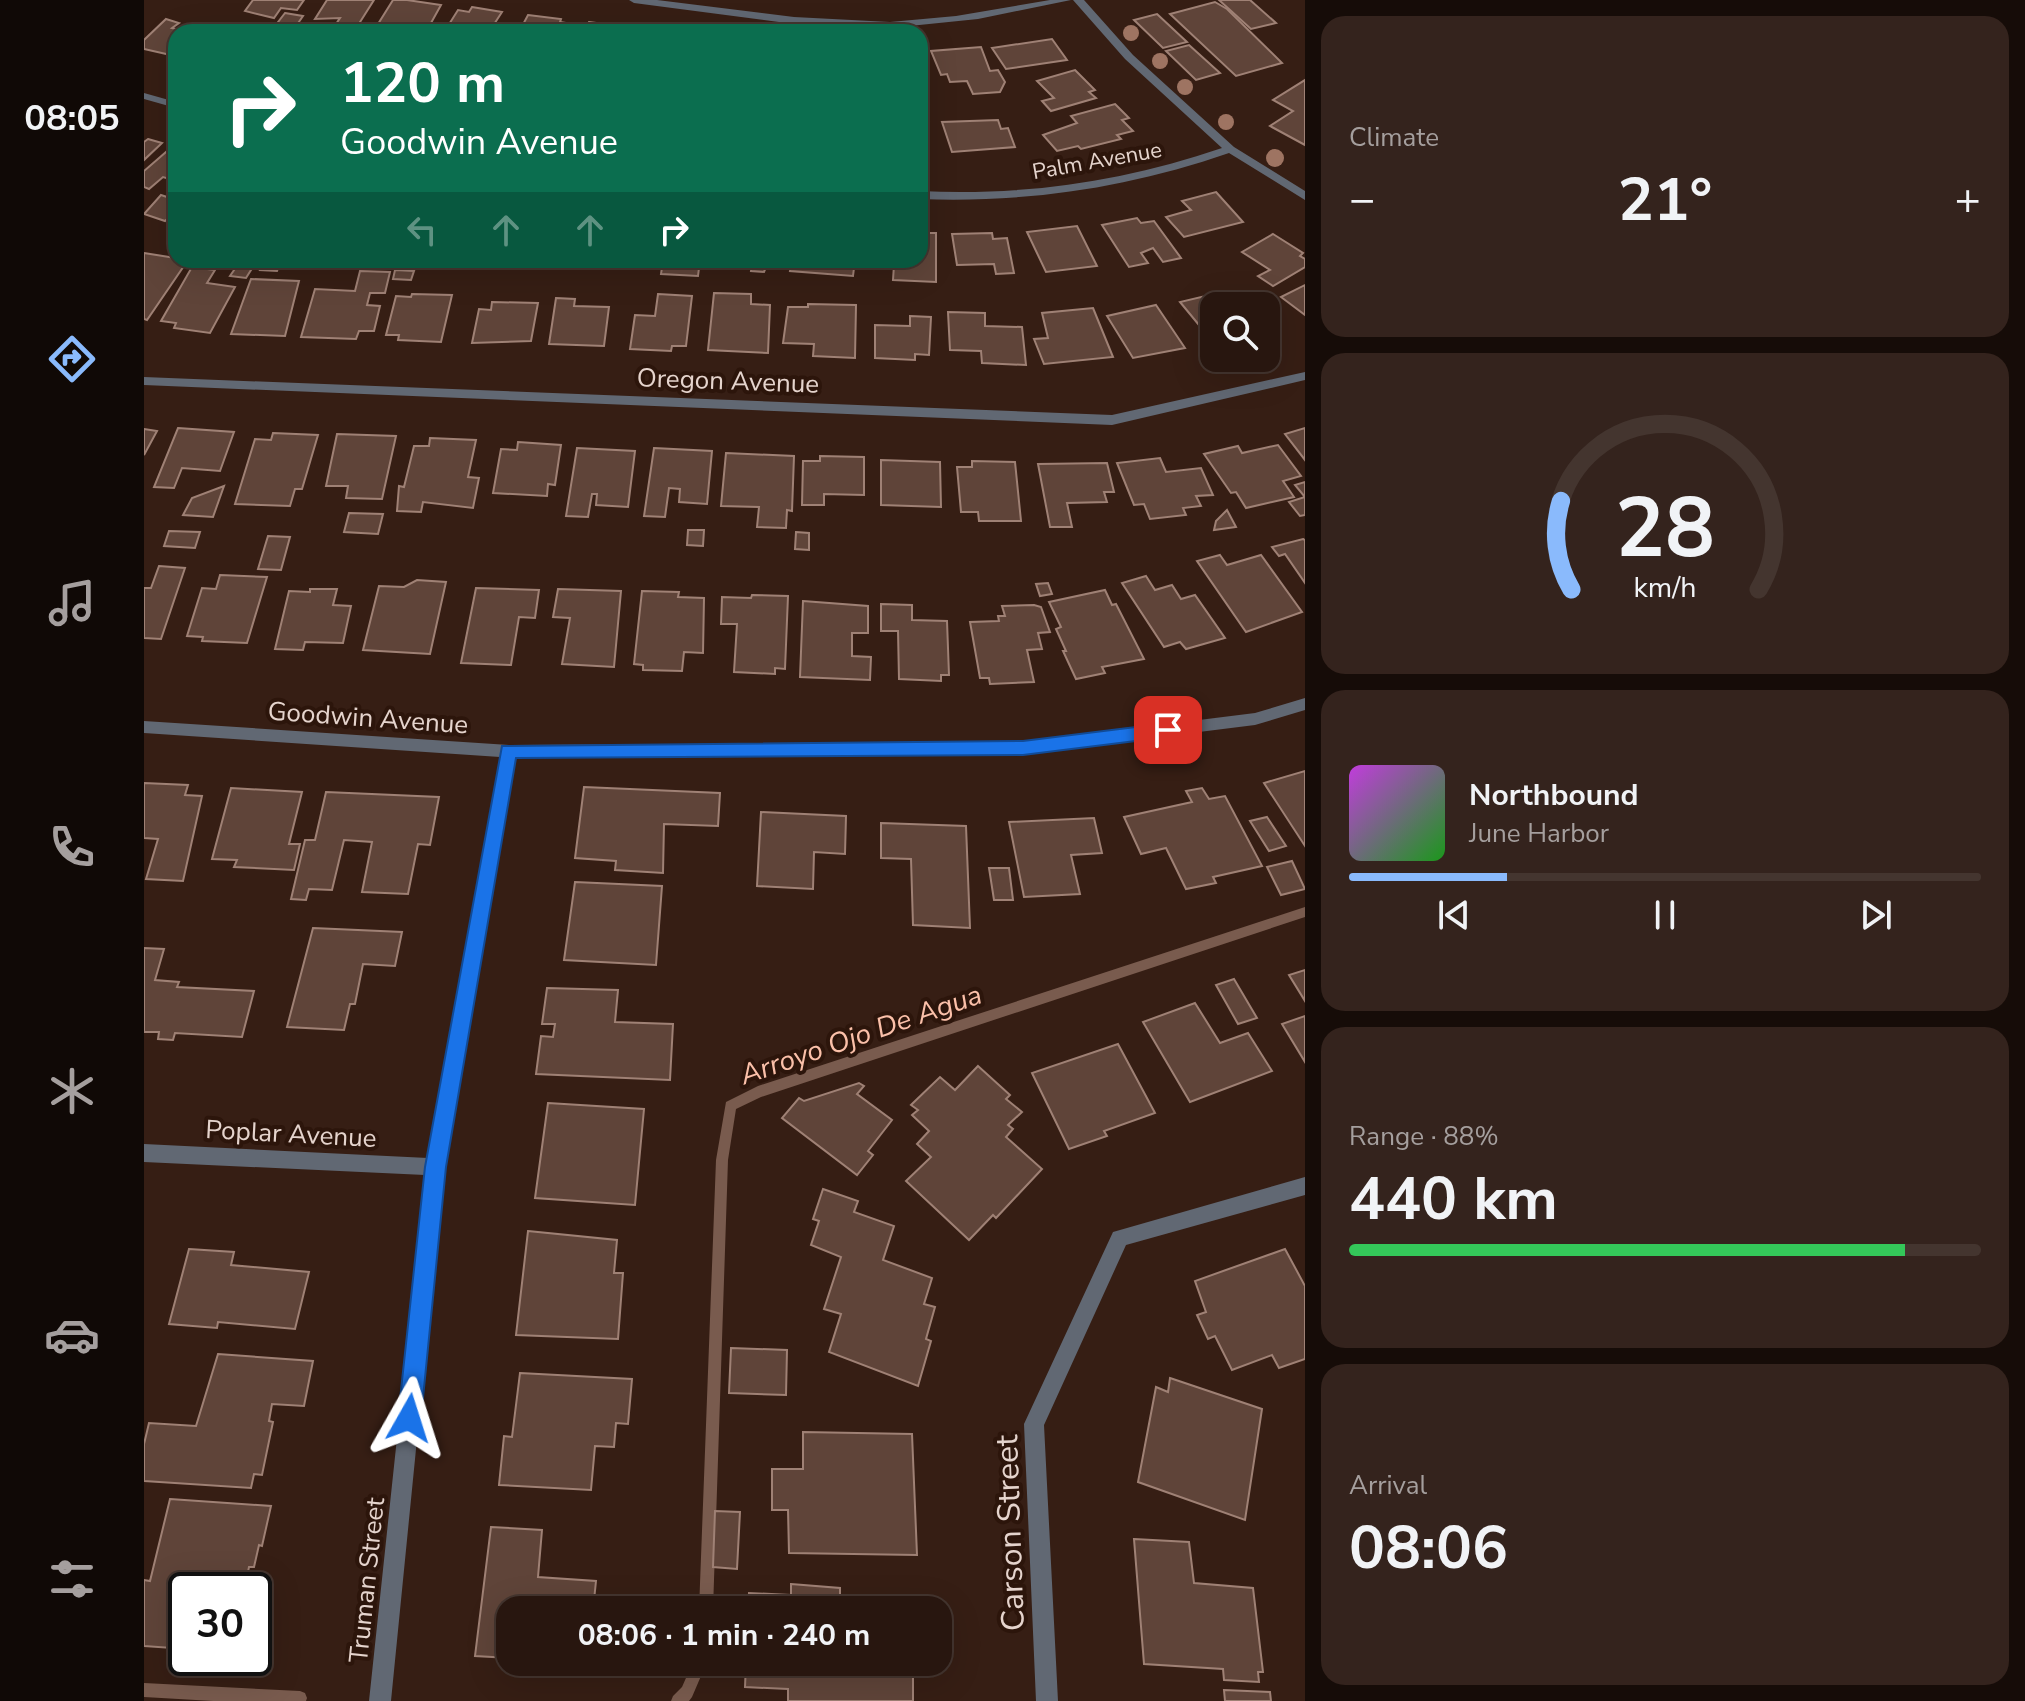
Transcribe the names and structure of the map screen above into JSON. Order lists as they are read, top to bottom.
{
  "streets": {
    "street": [
      "Palm Avenue",
      "Oregon Avenue",
      "Goodwin Avenue",
      "Poplar Avenue",
      "Carson Street",
      "Truman Street"
    ]
  },
  "crossings": [
    ["Goodwin Avenue", "Truman Street"],
    ["Poplar Avenue", "Truman Street"]
  ],
  "water": ["Arroyo Ojo De Agua"],
  "page": {
    "tabs": "08:05",
    "tile": [
      "Climate",
      ["Range · 88%", "440 km"],
      ["Arrival", "08:06"]
    ],
    "turn": ["120 m", "Goodwin Avenue"],
    "heat": ["−", "21°", "+"],
    "song": ["Northbound", "June Harbor"],
    "limit": "30",
    "trip": "08:06 · 1 min · 240 m",
    "gauge": ["28", "km/h"]
  }
}
